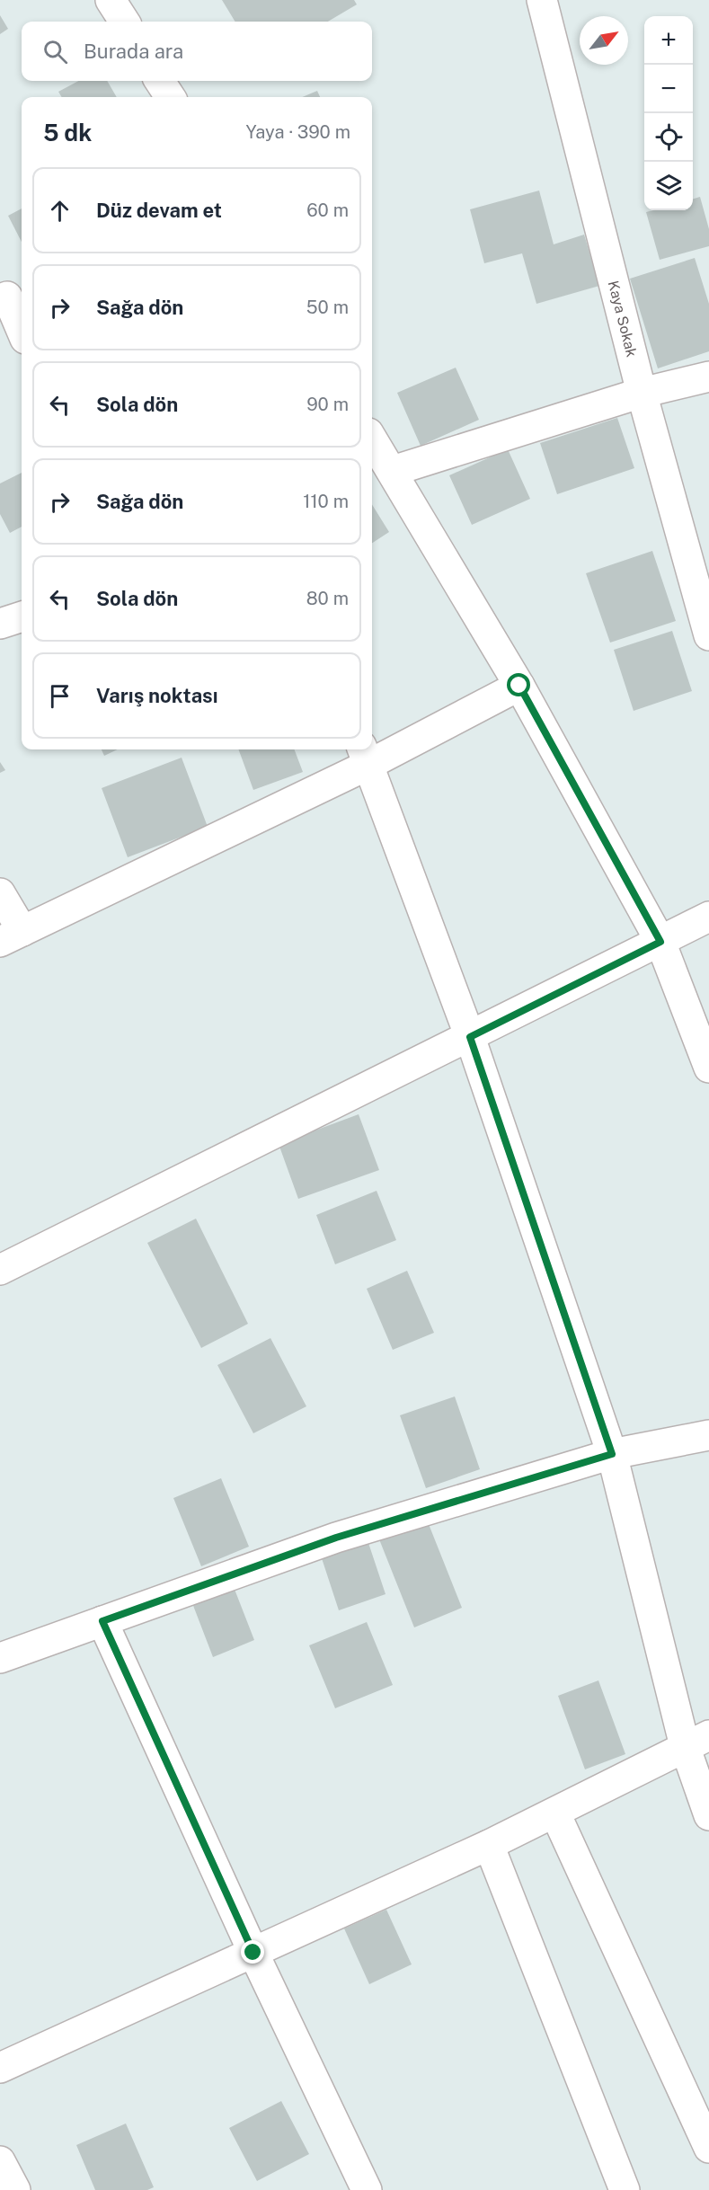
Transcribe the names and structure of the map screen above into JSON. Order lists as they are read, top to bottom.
{
  "streets": {
    "street": ["Kaya Sokak"]
  },
  "north": "top right",
  "page": {
    "map_buttons": ["+", "−"],
    "search": "Burada ara",
    "heading": ["5 dk", "Yaya · 390 m"],
    "list": [
      ["Düz devam et", "60 m"],
      ["Sağa dön", "50 m"],
      ["Sola dön", "90 m"],
      ["Sağa dön", "110 m"],
      ["Sola dön", "80 m"],
      "Varış noktası"
    ]
  }
}
